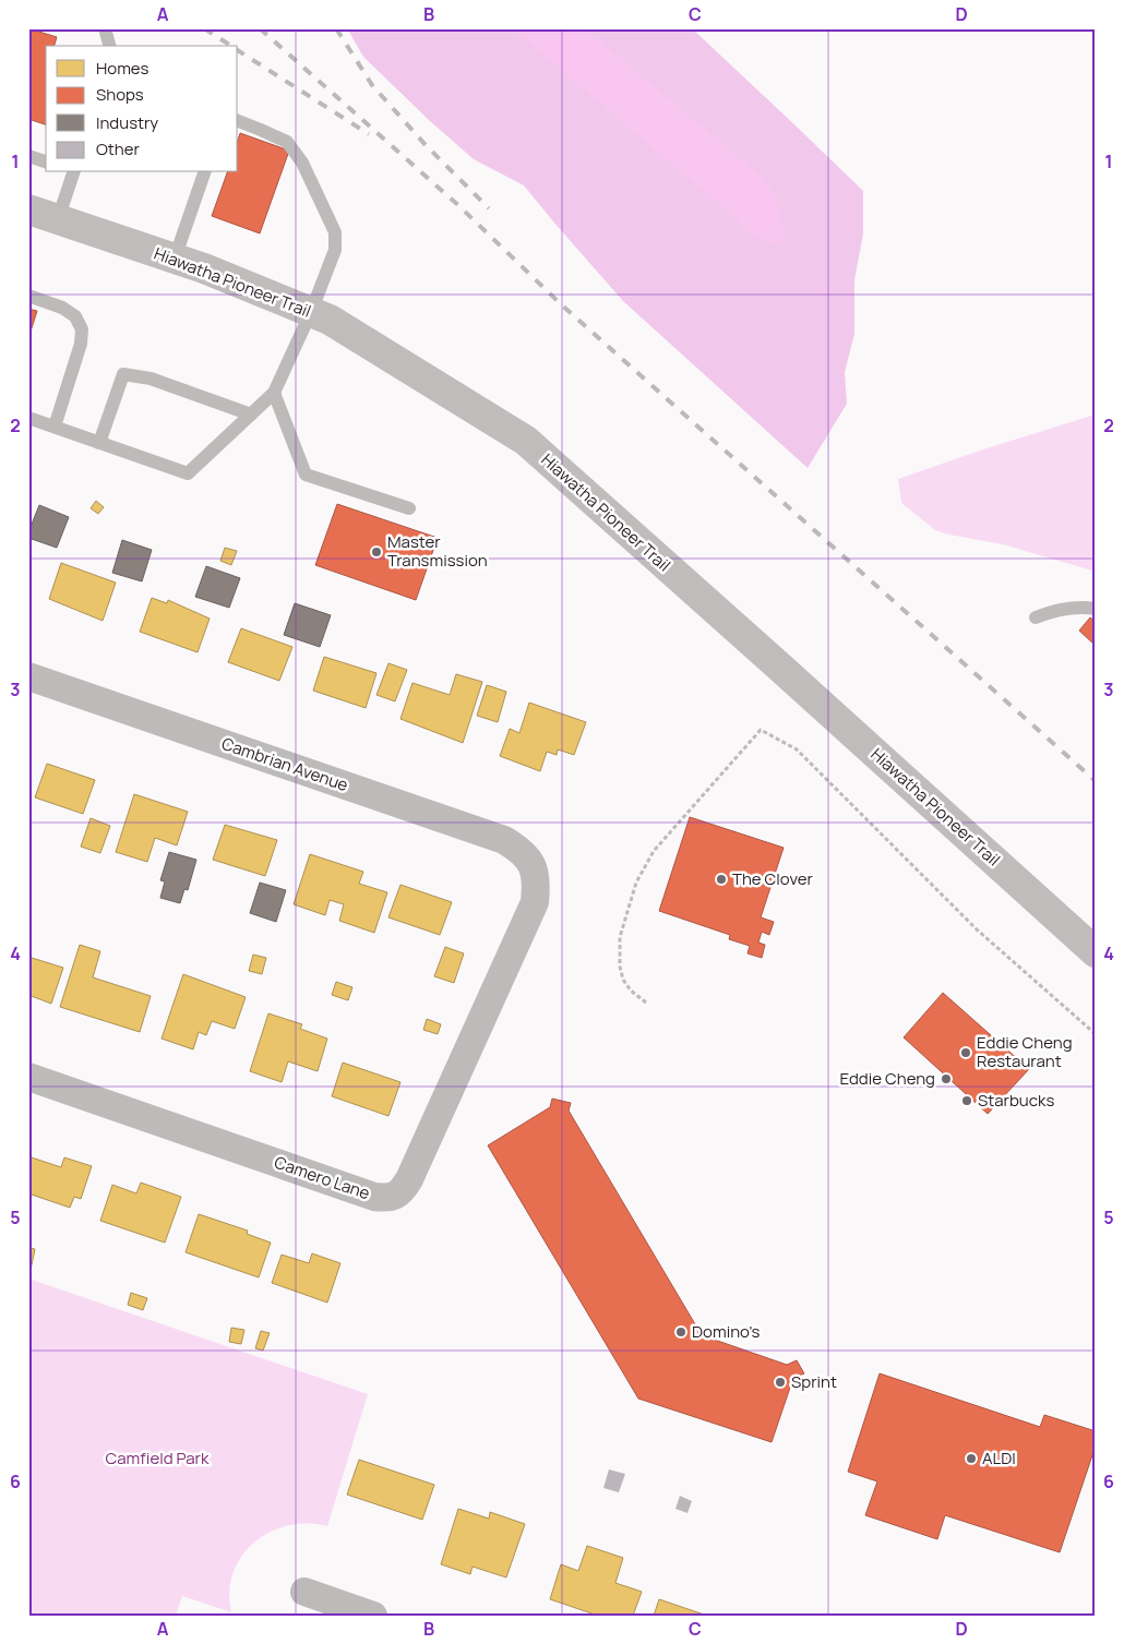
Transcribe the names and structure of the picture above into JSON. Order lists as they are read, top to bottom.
{
  "streets": {
    "main road": ["Hiawatha Pioneer Trail"],
    "street": ["Cambrian Avenue", "Camero Lane"]
  },
  "crossings": [
    ["Cambrian Avenue", "Camero Lane"]
  ],
  "parks": ["Camfield Park"],
  "places": [
    "Master Transmission",
    "The Clover",
    "Eddie Cheng Restaurant",
    "Eddie Cheng",
    "Starbucks",
    "Domino's",
    "Sprint",
    "ALDI"
  ],
  "legend": [
    "Homes",
    "Shops",
    "Industry",
    "Other"
  ],
  "grid": {
    "columns": [
      "A",
      "B",
      "C",
      "D"
    ],
    "rows": [
      "1",
      "2",
      "3",
      "4",
      "5",
      "6"
    ]
  }
}
